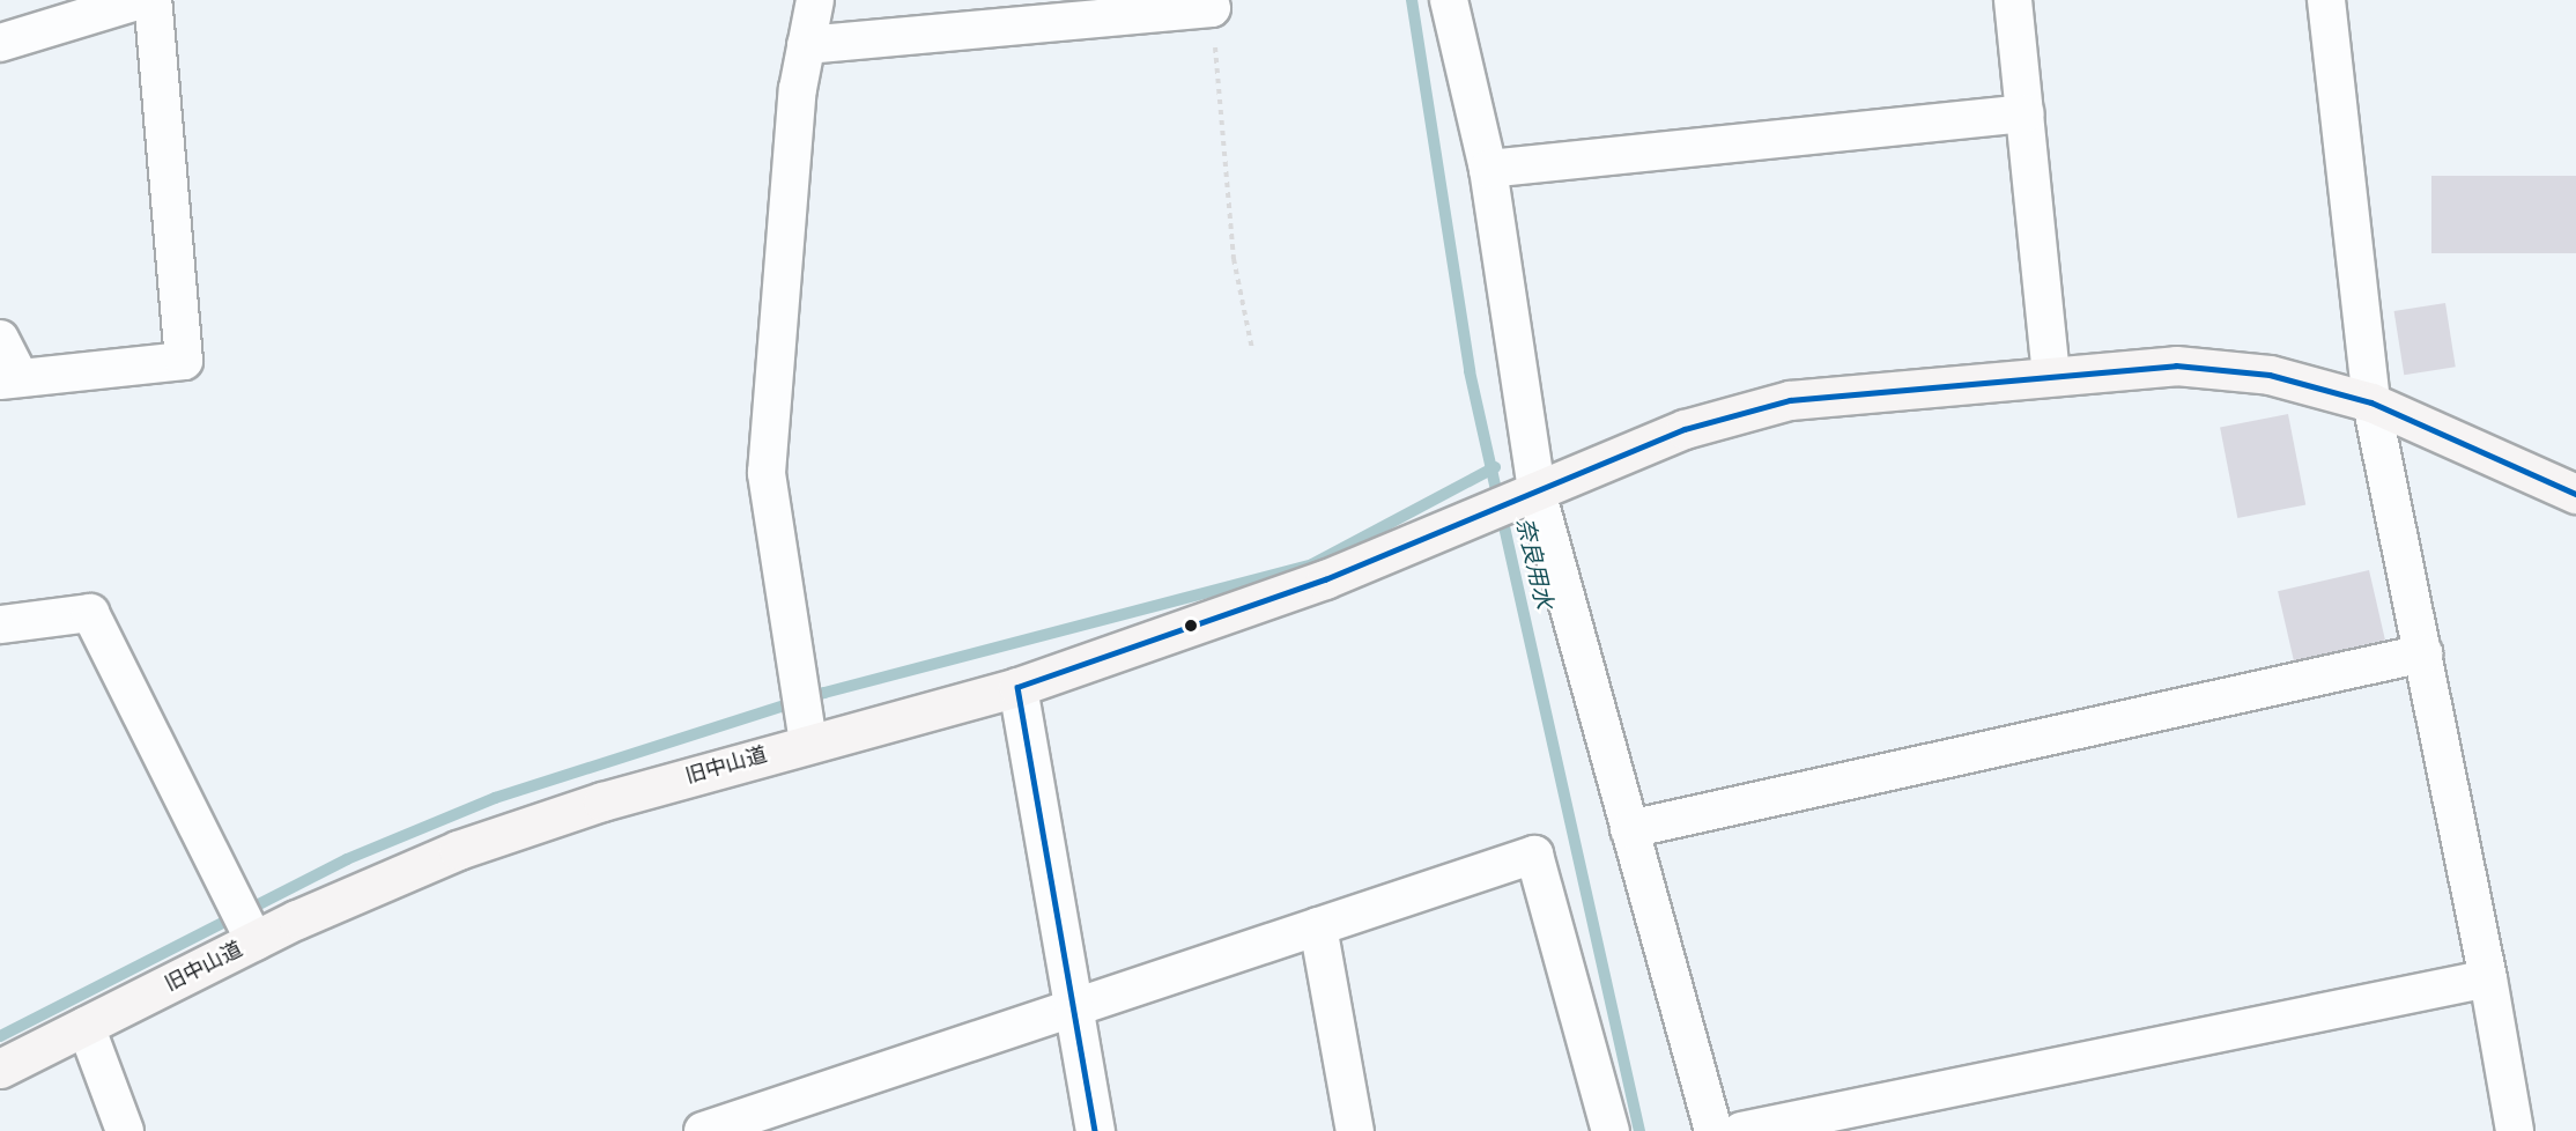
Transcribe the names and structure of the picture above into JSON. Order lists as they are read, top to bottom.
{
  "streets": {
    "main road": ["旧中山道"]
  },
  "water": ["奈良用水"]
}
